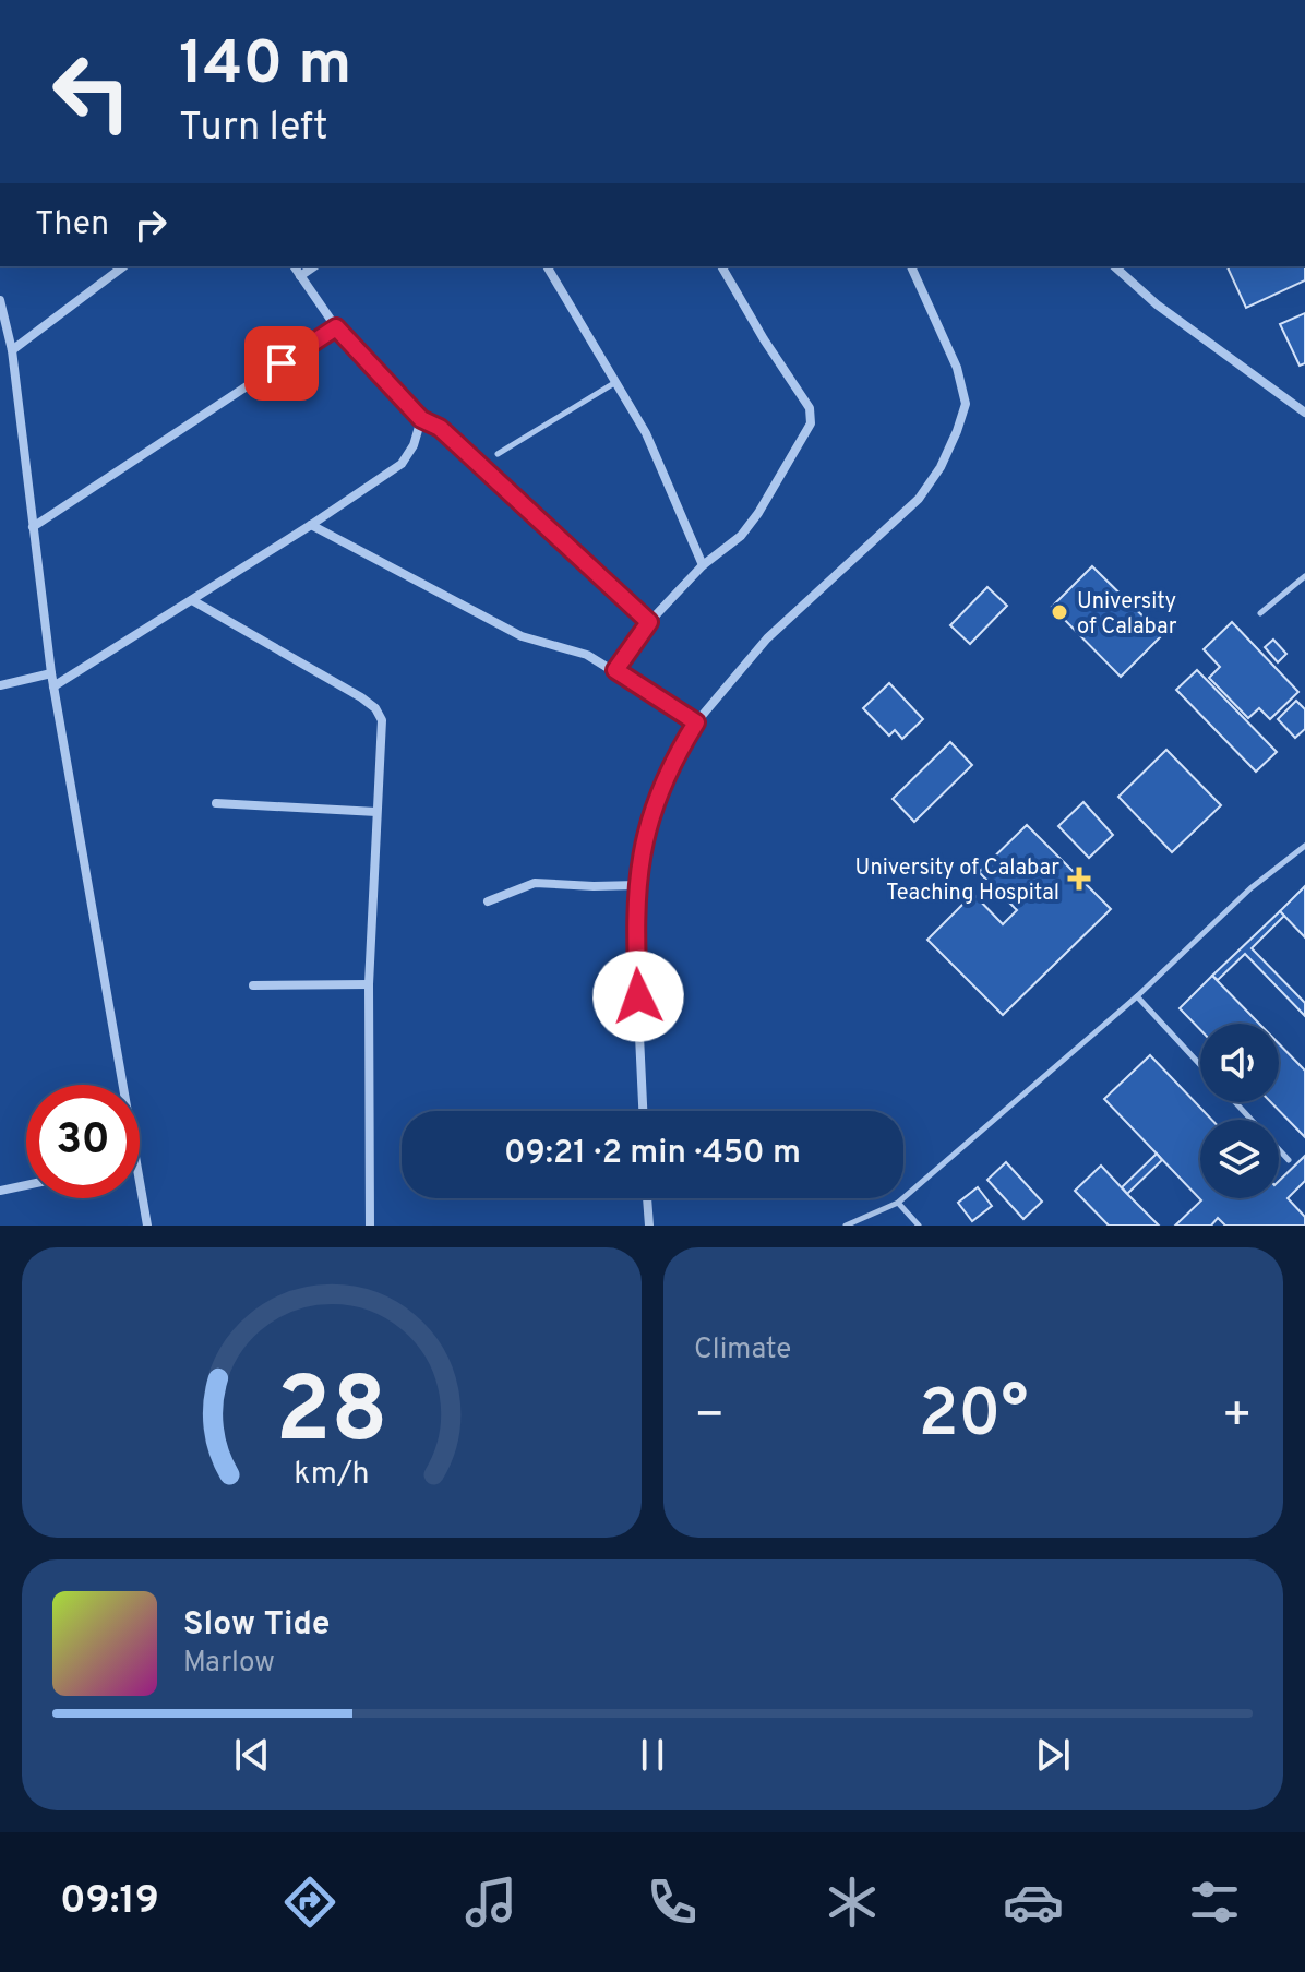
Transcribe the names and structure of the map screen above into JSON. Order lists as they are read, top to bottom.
{
  "places": {
    "other": ["University of Calabar"],
    "health": ["University of Calabar Teaching Hospital"]
  },
  "page": {
    "turn": ["140 m", "Turn left"],
    "then": "Then",
    "limit": "30",
    "trip": "09:21 · 2 min · 450 m",
    "tile": "Climate",
    "heat": ["−", "20°", "+"],
    "song": ["Slow Tide", "Marlow"],
    "tabs": "09:19",
    "gauge": ["28", "km/h"]
  }
}
